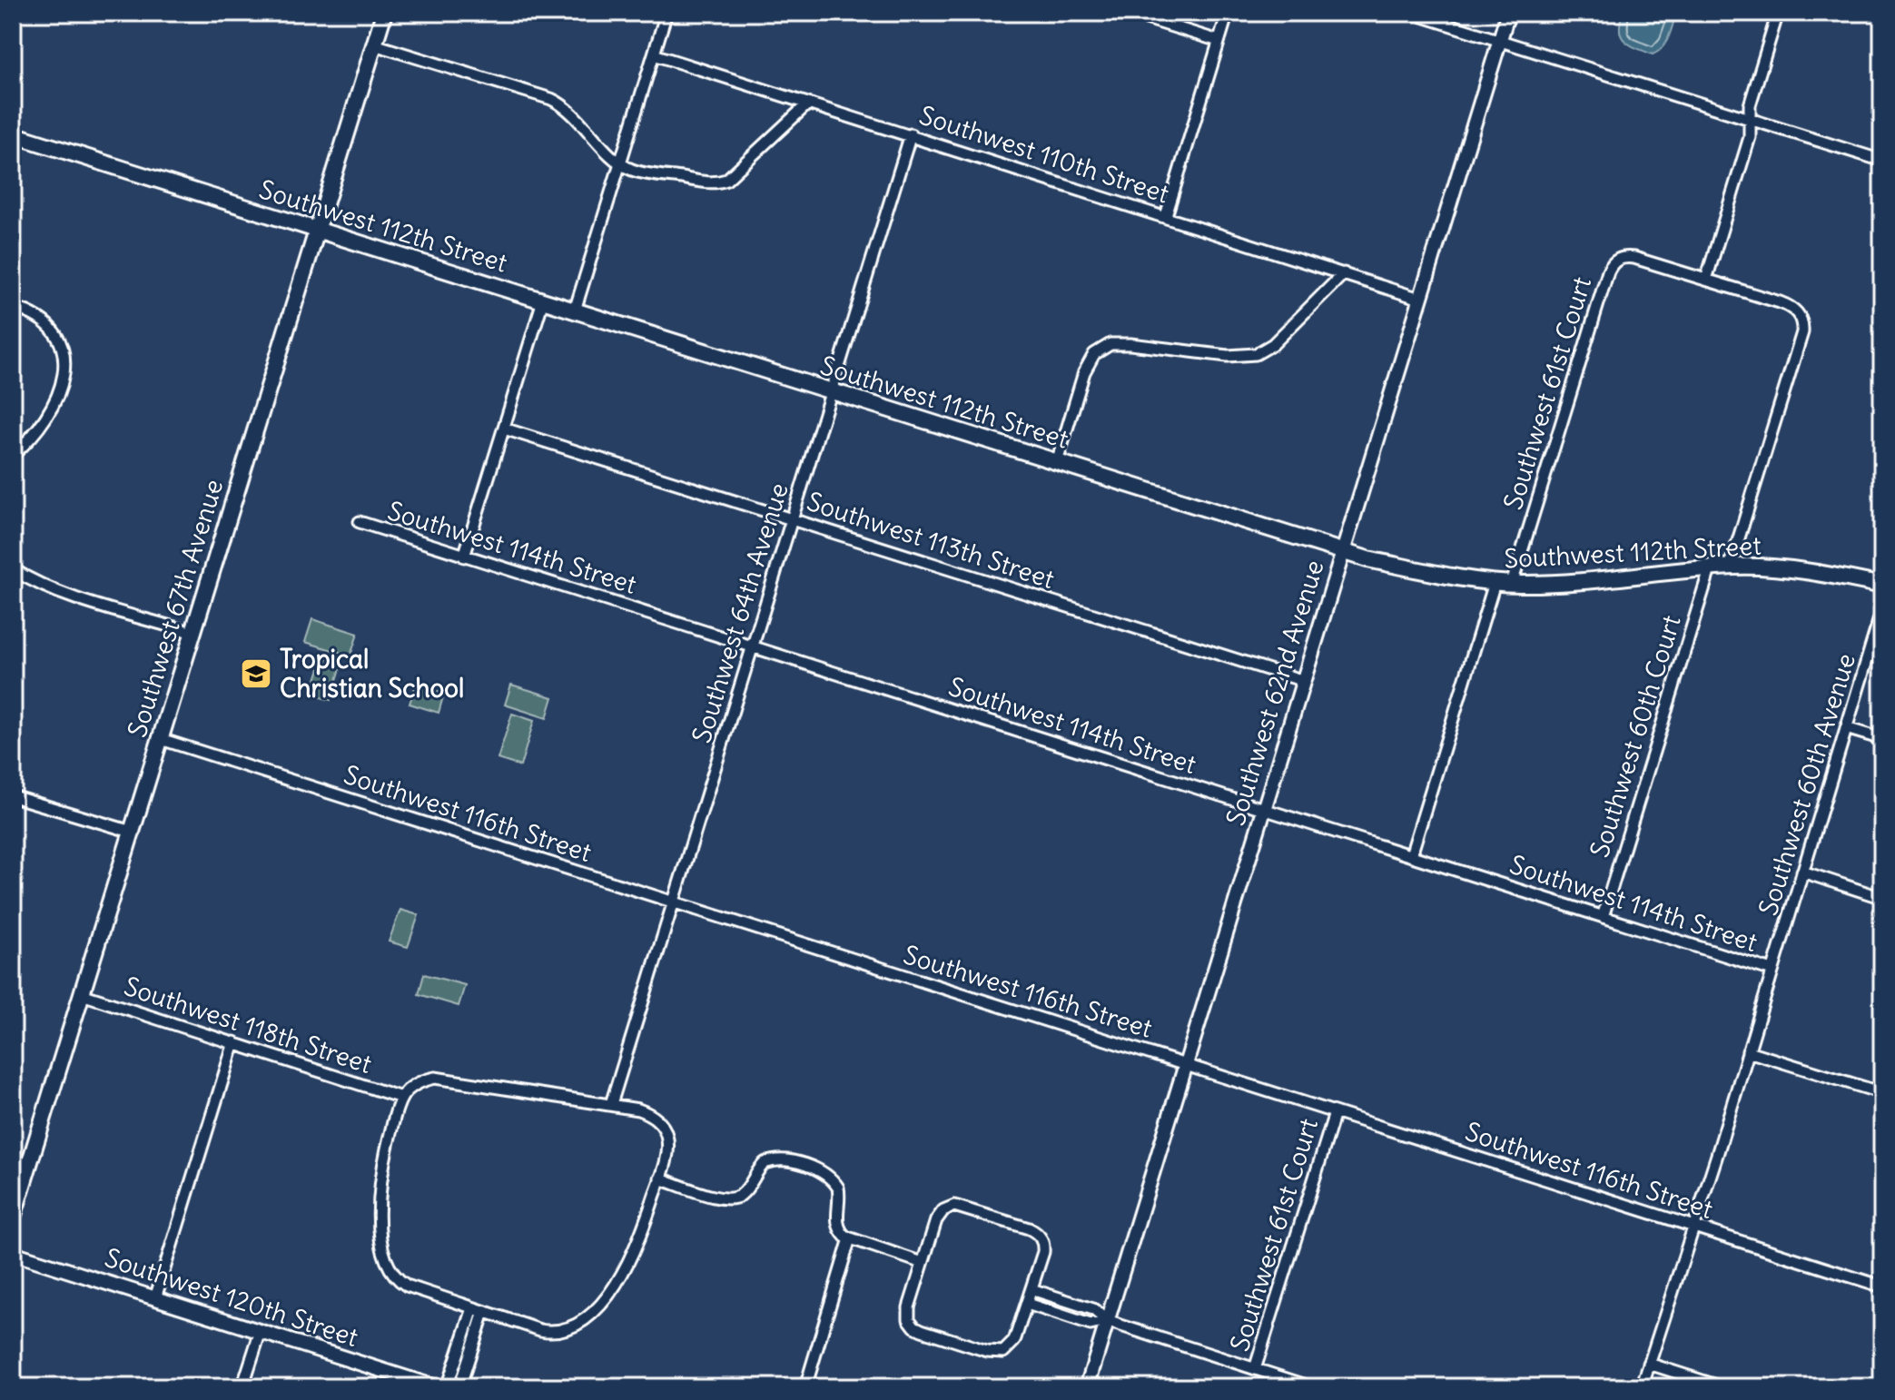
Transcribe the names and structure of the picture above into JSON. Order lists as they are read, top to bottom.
{
  "streets": {
    "main road": ["Southwest 112th Street", "Southwest 67th Avenue"],
    "street": [
      "Southwest 110th Street",
      "Southwest 61st Court",
      "Southwest 113th Street",
      "Southwest 114th Street",
      "Southwest 64th Avenue",
      "Southwest 62nd Avenue",
      "Southwest 60th Court",
      "Southwest 60th Avenue",
      "Southwest 116th Street",
      "Southwest 118th Street",
      "Southwest 120th Street"
    ]
  },
  "crossings": [
    ["Southwest 110th Street", "Southwest 64th Avenue"],
    ["Southwest 110th Street", "Southwest 62nd Avenue"],
    ["Southwest 112th Street", "Southwest 61st Court"],
    ["Southwest 112th Street", "Southwest 67th Avenue"],
    ["Southwest 112th Street", "Southwest 64th Avenue"],
    ["Southwest 112th Street", "Southwest 62nd Avenue"],
    ["Southwest 112th Street", "Southwest 60th Court"],
    ["Southwest 61st Court", "Southwest 116th Street"],
    ["Southwest 113th Street", "Southwest 64th Avenue"],
    ["Southwest 113th Street", "Southwest 62nd Avenue"],
    ["Southwest 114th Street", "Southwest 64th Avenue"],
    ["Southwest 114th Street", "Southwest 62nd Avenue"],
    ["Southwest 114th Street", "Southwest 60th Court"],
    ["Southwest 114th Street", "Southwest 60th Avenue"],
    ["Southwest 67th Avenue", "Southwest 116th Street"],
    ["Southwest 67th Avenue", "Southwest 118th Street"],
    ["Southwest 64th Avenue", "Southwest 116th Street"],
    ["Southwest 62nd Avenue", "Southwest 116th Street"],
    ["Southwest 60th Avenue", "Southwest 116th Street"]
  ],
  "places": {
    "school or university": ["Tropical Christian School"]
  }
}
